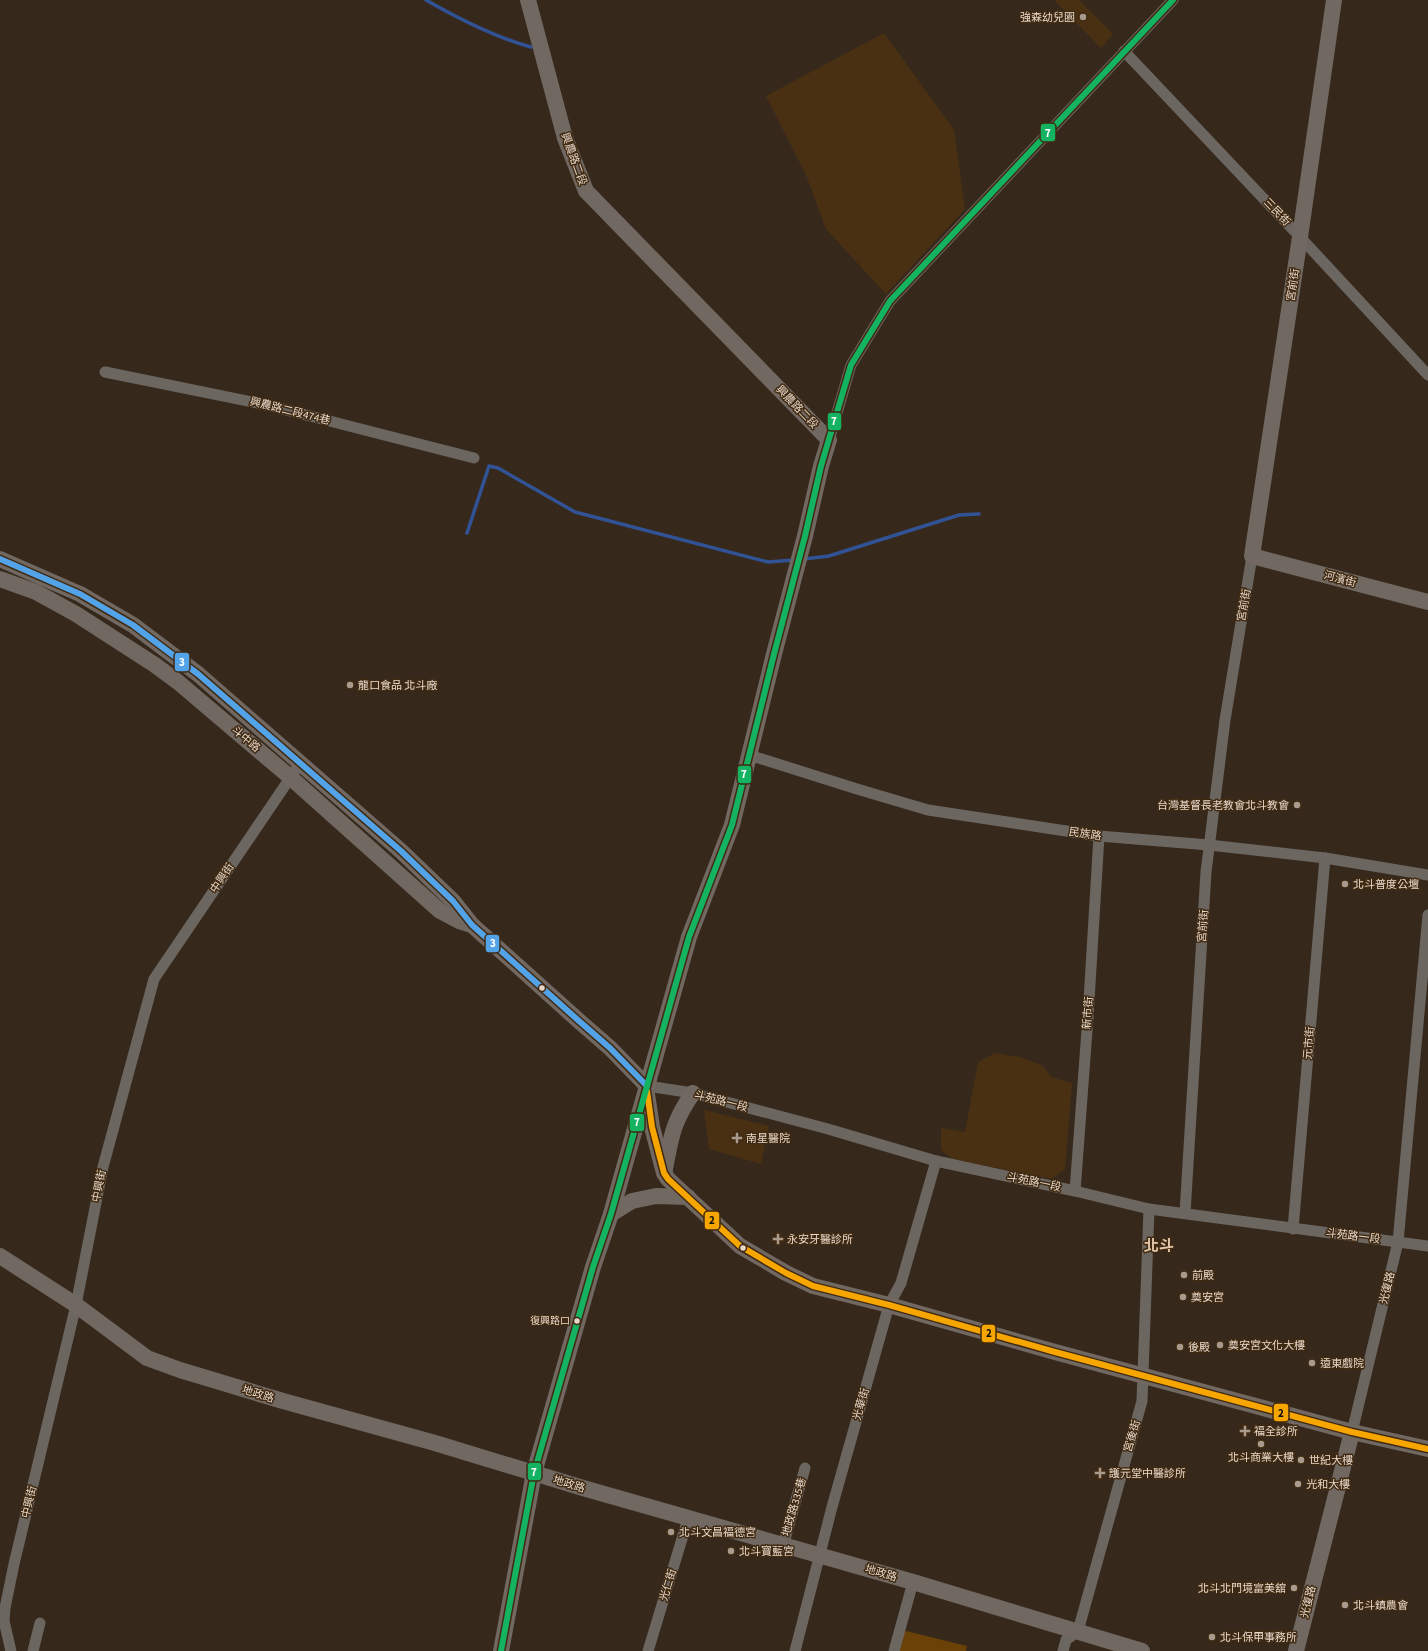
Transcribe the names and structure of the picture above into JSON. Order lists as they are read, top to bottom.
{
  "streets": {
    "street": [
      "興農路二段",
      "三民街",
      "宮前街",
      "興農路二段474巷",
      "河濱街",
      "斗中路",
      "民族路",
      "中興街",
      "新市街",
      "元市街",
      "斗苑路一段",
      "光復路",
      "地政路",
      "光華街",
      "宮後街",
      "地政路335巷",
      "光仁街"
    ]
  },
  "crossings": [
    ["三民街", "宮前街"],
    ["宮前街", "河濱街"],
    ["宮前街", "民族路"],
    ["宮前街", "斗苑路一段"],
    ["斗中路", "中興街"],
    ["斗中路", "斗苑路一段"],
    ["民族路", "新市街"],
    ["民族路", "元市街"],
    ["中興街", "地政路"],
    ["新市街", "斗苑路一段"],
    ["元市街", "斗苑路一段"],
    ["斗苑路一段", "光復路"],
    ["斗苑路一段", "光華街"],
    ["斗苑路一段", "宮後街"],
    ["地政路", "光華街"],
    ["地政路", "宮後街"],
    ["地政路", "地政路335巷"],
    ["地政路", "光仁街"]
  ],
  "districts": ["北斗"],
  "places": {
    "other": [
      "強森幼兒園",
      "龍口食品 北斗廠",
      "台灣基督長老教會北斗教會",
      "北斗普度公壇",
      "前殿",
      "奠安宮",
      "復興路口",
      "奠安宮文化大樓",
      "後殿",
      "遠東戲院",
      "北斗商業大樓",
      "世紀大樓",
      "光和大樓",
      "北斗文昌福德宮",
      "北斗寶藍宮",
      "北斗北門境富美舘",
      "北斗鎮農會",
      "北斗保甲事務所"
    ],
    "health": [
      "南星醫院",
      "永安牙醫診所",
      "福全診所",
      "護元堂中醫診所"
    ]
  },
  "lines": ["transit line 7", "transit line 3", "transit line 2"]
}
